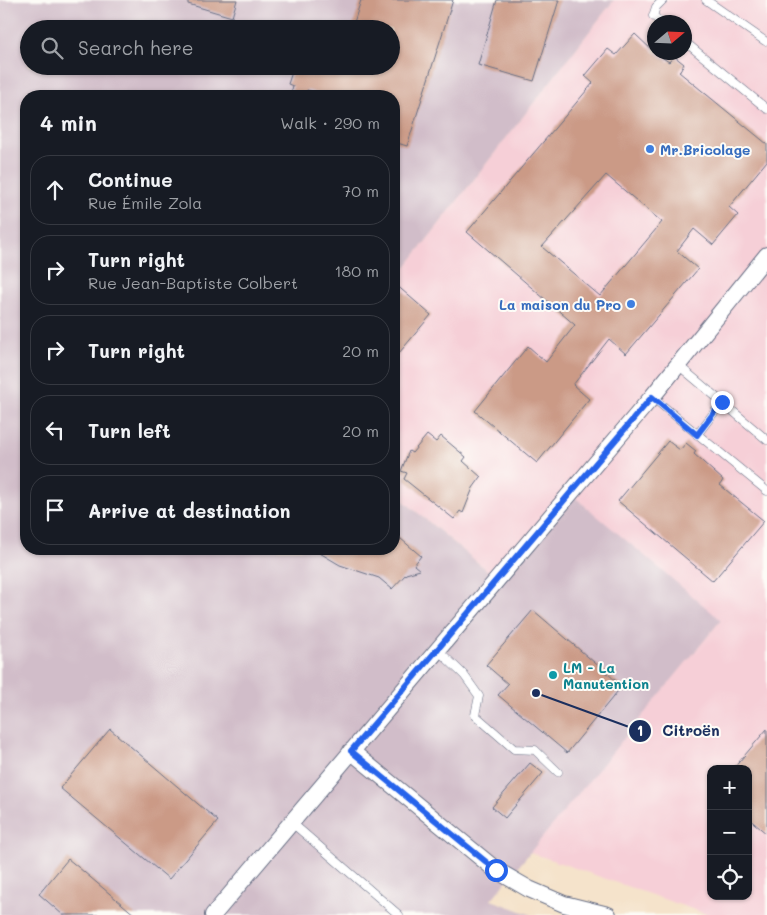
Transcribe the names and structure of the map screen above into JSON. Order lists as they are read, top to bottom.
{
  "places": [
    "Mr.Bricolage",
    "La maison du Pro",
    "LM - La Manutention",
    "Citroën"
  ],
  "north": "right",
  "page": {
    "search": "Search here",
    "heading": ["4 min", "Walk · 290 m"],
    "list": [
      ["Continue", "Rue Émile Zola", "70 m"],
      ["Turn right", "Rue Jean-Baptiste Colbert", "180 m"],
      ["Turn right", "20 m"],
      ["Turn left", "20 m"],
      "Arrive at destination"
    ],
    "map_buttons": ["+", "−"]
  }
}
